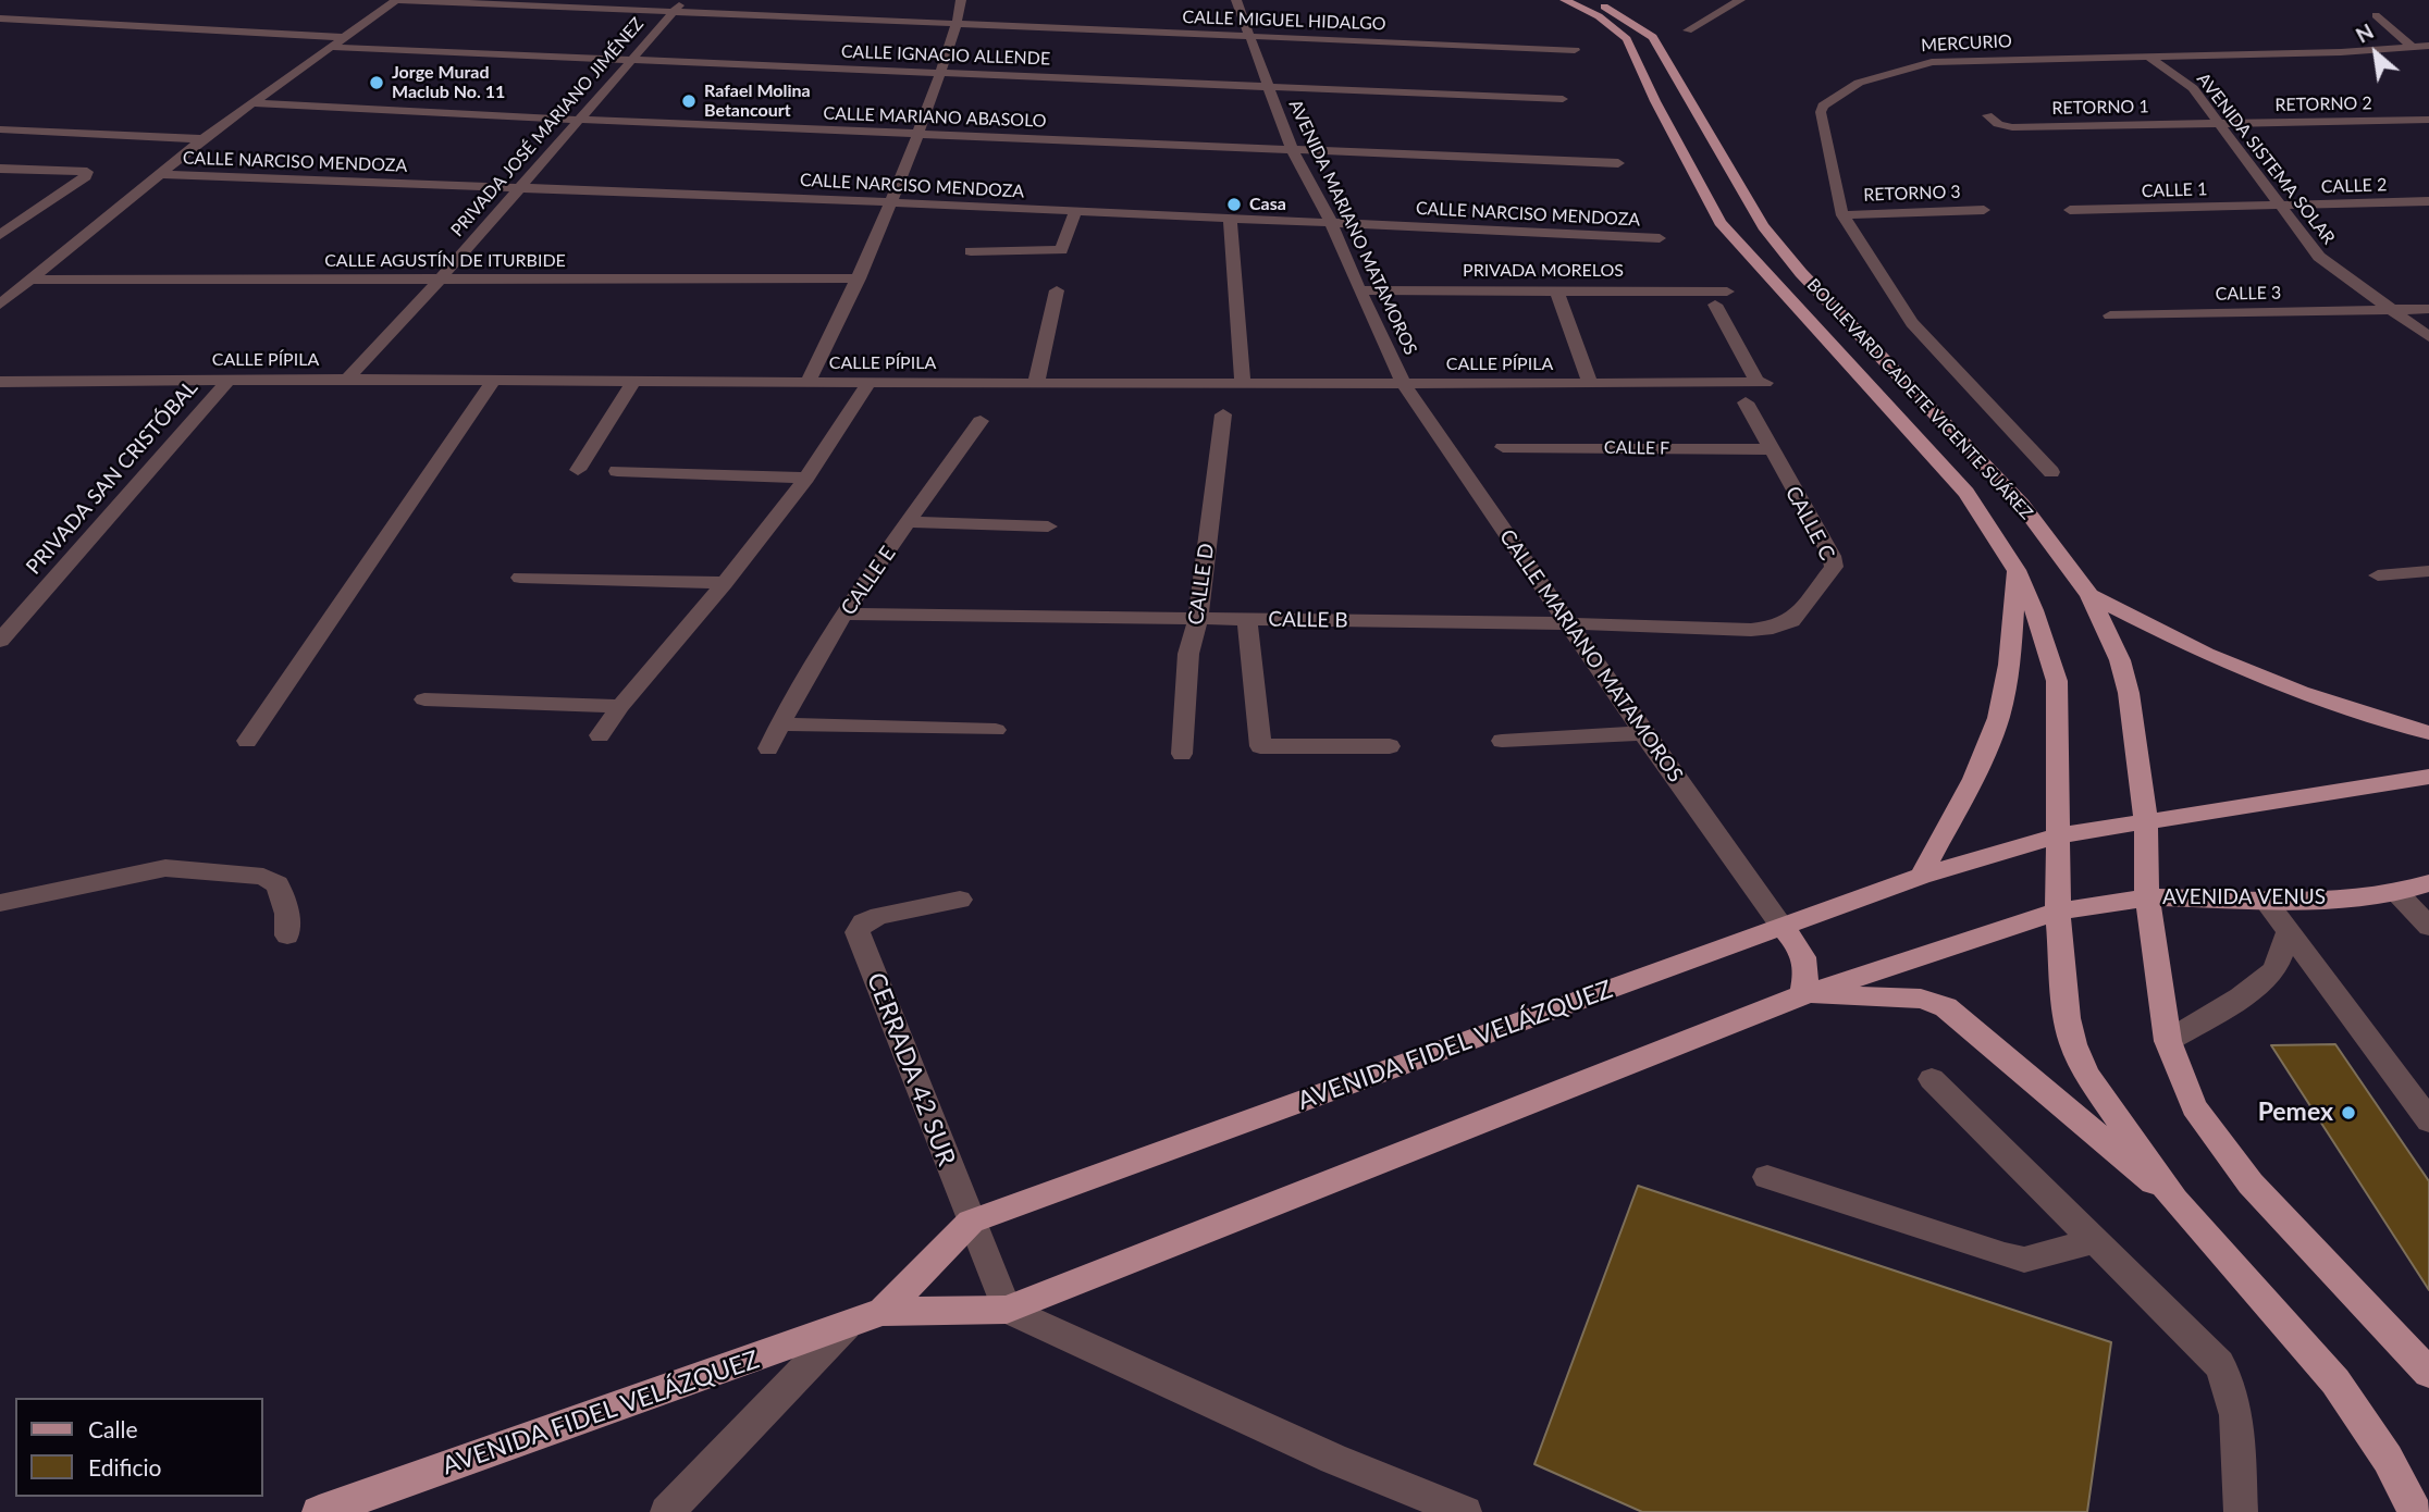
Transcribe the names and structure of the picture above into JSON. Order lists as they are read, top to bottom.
{
  "streets": {
    "main road": ["BOULEVARD CADETE VICENTE SUÁREZ", "AVENIDA VENUS", "AVENIDA FIDEL VELÁZQUEZ"],
    "street": [
      "CALLE MIGUEL HIDALGO",
      "MERCURIO",
      "CALLE IGNACIO ALLENDE",
      "RETORNO 2",
      "RETORNO 1",
      "CALLE MARIANO ABASOLO",
      "PRIVADA JOSÉ MARIANO JIMÉNEZ",
      "AVENIDA SISTEMA SOLAR",
      "CALLE NARCISO MENDOZA",
      "CALLE 2",
      "CALLE 1",
      "RETORNO 3",
      "AVENIDA MARIANO MATAMOROS",
      "CALLE AGUSTÍN DE ITURBIDE",
      "PRIVADA MORELOS",
      "CALLE 3",
      "CALLE PÍPILA",
      "CALLE F",
      "PRIVADA SAN CRISTÓBAL",
      "CALLE C",
      "CALLE E",
      "CALLE D",
      "CALLE B",
      "CALLE MARIANO MATAMOROS",
      "CERRADA 42 SUR"
    ]
  },
  "crossings": [
    ["CALLE MIGUEL HIDALGO", "PRIVADA JOSÉ MARIANO JIMÉNEZ"],
    ["CALLE MIGUEL HIDALGO", "AVENIDA MARIANO MATAMOROS"],
    ["MERCURIO", "AVENIDA SISTEMA SOLAR"],
    ["MERCURIO", "RETORNO 3"],
    ["CALLE IGNACIO ALLENDE", "PRIVADA JOSÉ MARIANO JIMÉNEZ"],
    ["CALLE IGNACIO ALLENDE", "AVENIDA MARIANO MATAMOROS"],
    ["RETORNO 2", "RETORNO 1"],
    ["RETORNO 2", "AVENIDA SISTEMA SOLAR"],
    ["RETORNO 1", "AVENIDA SISTEMA SOLAR"],
    ["CALLE MARIANO ABASOLO", "PRIVADA JOSÉ MARIANO JIMÉNEZ"],
    ["CALLE MARIANO ABASOLO", "AVENIDA MARIANO MATAMOROS"],
    ["PRIVADA JOSÉ MARIANO JIMÉNEZ", "CALLE NARCISO MENDOZA"],
    ["PRIVADA JOSÉ MARIANO JIMÉNEZ", "CALLE AGUSTÍN DE ITURBIDE"],
    ["PRIVADA JOSÉ MARIANO JIMÉNEZ", "CALLE PÍPILA"],
    ["AVENIDA SISTEMA SOLAR", "CALLE 2"],
    ["AVENIDA SISTEMA SOLAR", "CALLE 1"],
    ["AVENIDA SISTEMA SOLAR", "CALLE 3"],
    ["CALLE NARCISO MENDOZA", "AVENIDA MARIANO MATAMOROS"],
    ["CALLE 2", "CALLE 1"],
    ["AVENIDA MARIANO MATAMOROS", "PRIVADA MORELOS"],
    ["AVENIDA MARIANO MATAMOROS", "CALLE PÍPILA"],
    ["AVENIDA MARIANO MATAMOROS", "CALLE MARIANO MATAMOROS"],
    ["CALLE PÍPILA", "PRIVADA SAN CRISTÓBAL"],
    ["CALLE PÍPILA", "CALLE MARIANO MATAMOROS"],
    ["BOULEVARD CADETE VICENTE SUÁREZ", "AVENIDA VENUS"],
    ["BOULEVARD CADETE VICENTE SUÁREZ", "AVENIDA FIDEL VELÁZQUEZ"],
    ["CALLE F", "CALLE C"],
    ["CALLE C", "CALLE B"],
    ["CALLE E", "CALLE B"],
    ["CALLE D", "CALLE B"],
    ["CALLE B", "CALLE MARIANO MATAMOROS"],
    ["CALLE MARIANO MATAMOROS", "AVENIDA FIDEL VELÁZQUEZ"],
    ["AVENIDA VENUS", "AVENIDA FIDEL VELÁZQUEZ"],
    ["AVENIDA FIDEL VELÁZQUEZ", "CERRADA 42 SUR"]
  ],
  "places": [
    "Jorge Murad Maclub No. 11",
    "Rafael Molina Betancourt",
    "Casa",
    "Pemex"
  ],
  "legend": ["Calle", "Edificio"],
  "north": "top left"
}
